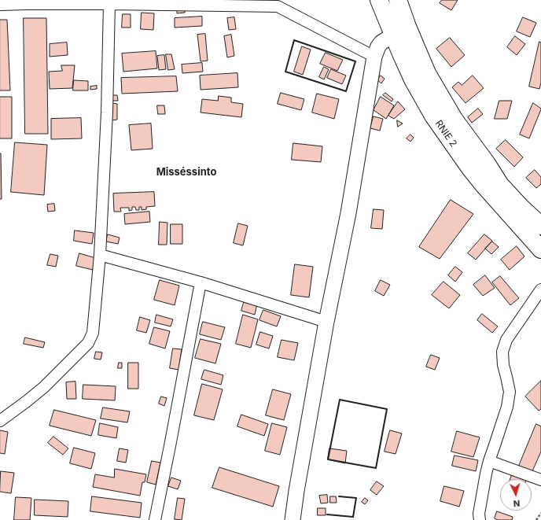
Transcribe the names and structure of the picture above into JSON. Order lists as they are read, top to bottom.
{
  "streets": {
    "highway": ["RNIE 2"]
  },
  "districts": ["Misséssinto"],
  "north": "bottom"
}
